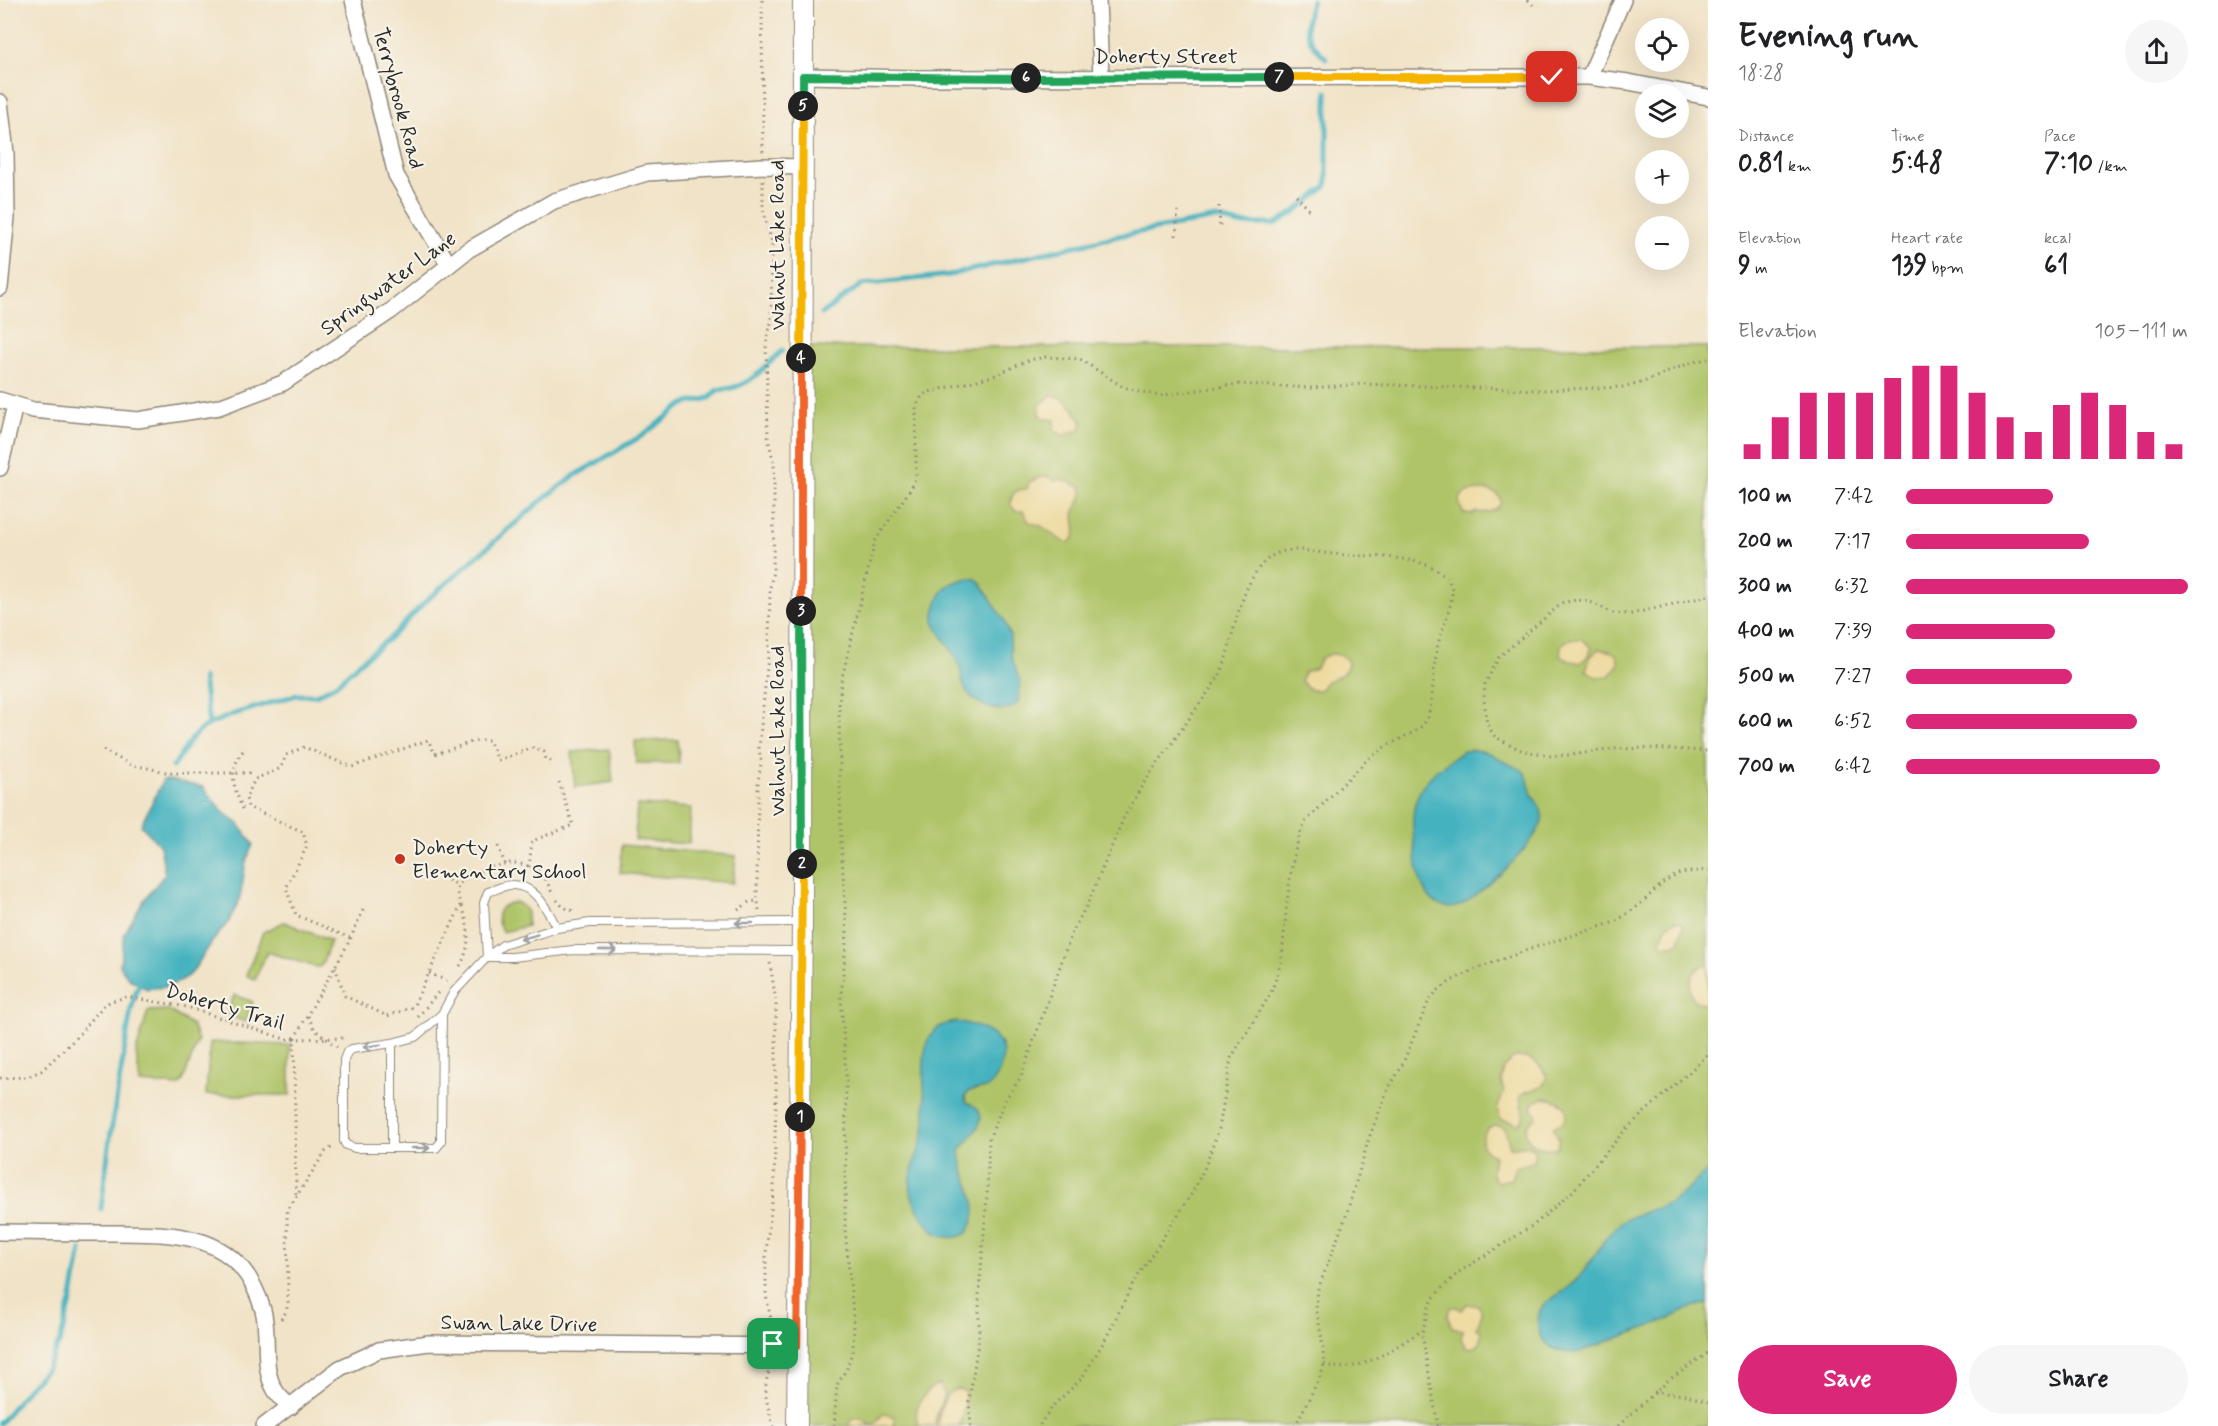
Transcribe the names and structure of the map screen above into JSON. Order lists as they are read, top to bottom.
{
  "streets": {
    "street": [
      "Doherty Street",
      "Terrybrook Road",
      "Walnut Lake Road",
      "Springwater Lane",
      "Swan Lake Drive"
    ],
    "path": ["Doherty Trail"]
  },
  "crossings": [
    ["Doherty Street", "Walnut Lake Road"],
    ["Terrybrook Road", "Springwater Lane"],
    ["Walnut Lake Road", "Springwater Lane"],
    ["Walnut Lake Road", "Swan Lake Drive"]
  ],
  "places": ["Doherty Elementary School"],
  "page": {
    "heading": ["Evening run", "18:28"],
    "map_buttons": ["+", "−"],
    "pins": [
      "7",
      "6",
      "5",
      "4",
      "3",
      "2",
      "1"
    ],
    "stats": [
      ["Distance", "0.81 km"],
      ["Time", "5:48"],
      ["Pace", "7:10 /km"],
      ["Elevation", "9 m"],
      ["Heart rate", "139 bpm"],
      ["kcal", "61"]
    ],
    "chart": ["Elevation", "105–111 m"],
    "list": [
      {
        "name": "100 m",
        "note": "7:42"
      },
      {
        "name": "200 m",
        "note": "7:17"
      },
      {
        "name": "300 m",
        "note": "6:32"
      },
      {
        "name": "400 m",
        "note": "7:39"
      },
      {
        "name": "500 m",
        "note": "7:27"
      },
      {
        "name": "600 m",
        "note": "6:52"
      },
      {
        "name": "700 m",
        "note": "6:42"
      }
    ],
    "buttons": ["Save", "Share"]
  }
}
